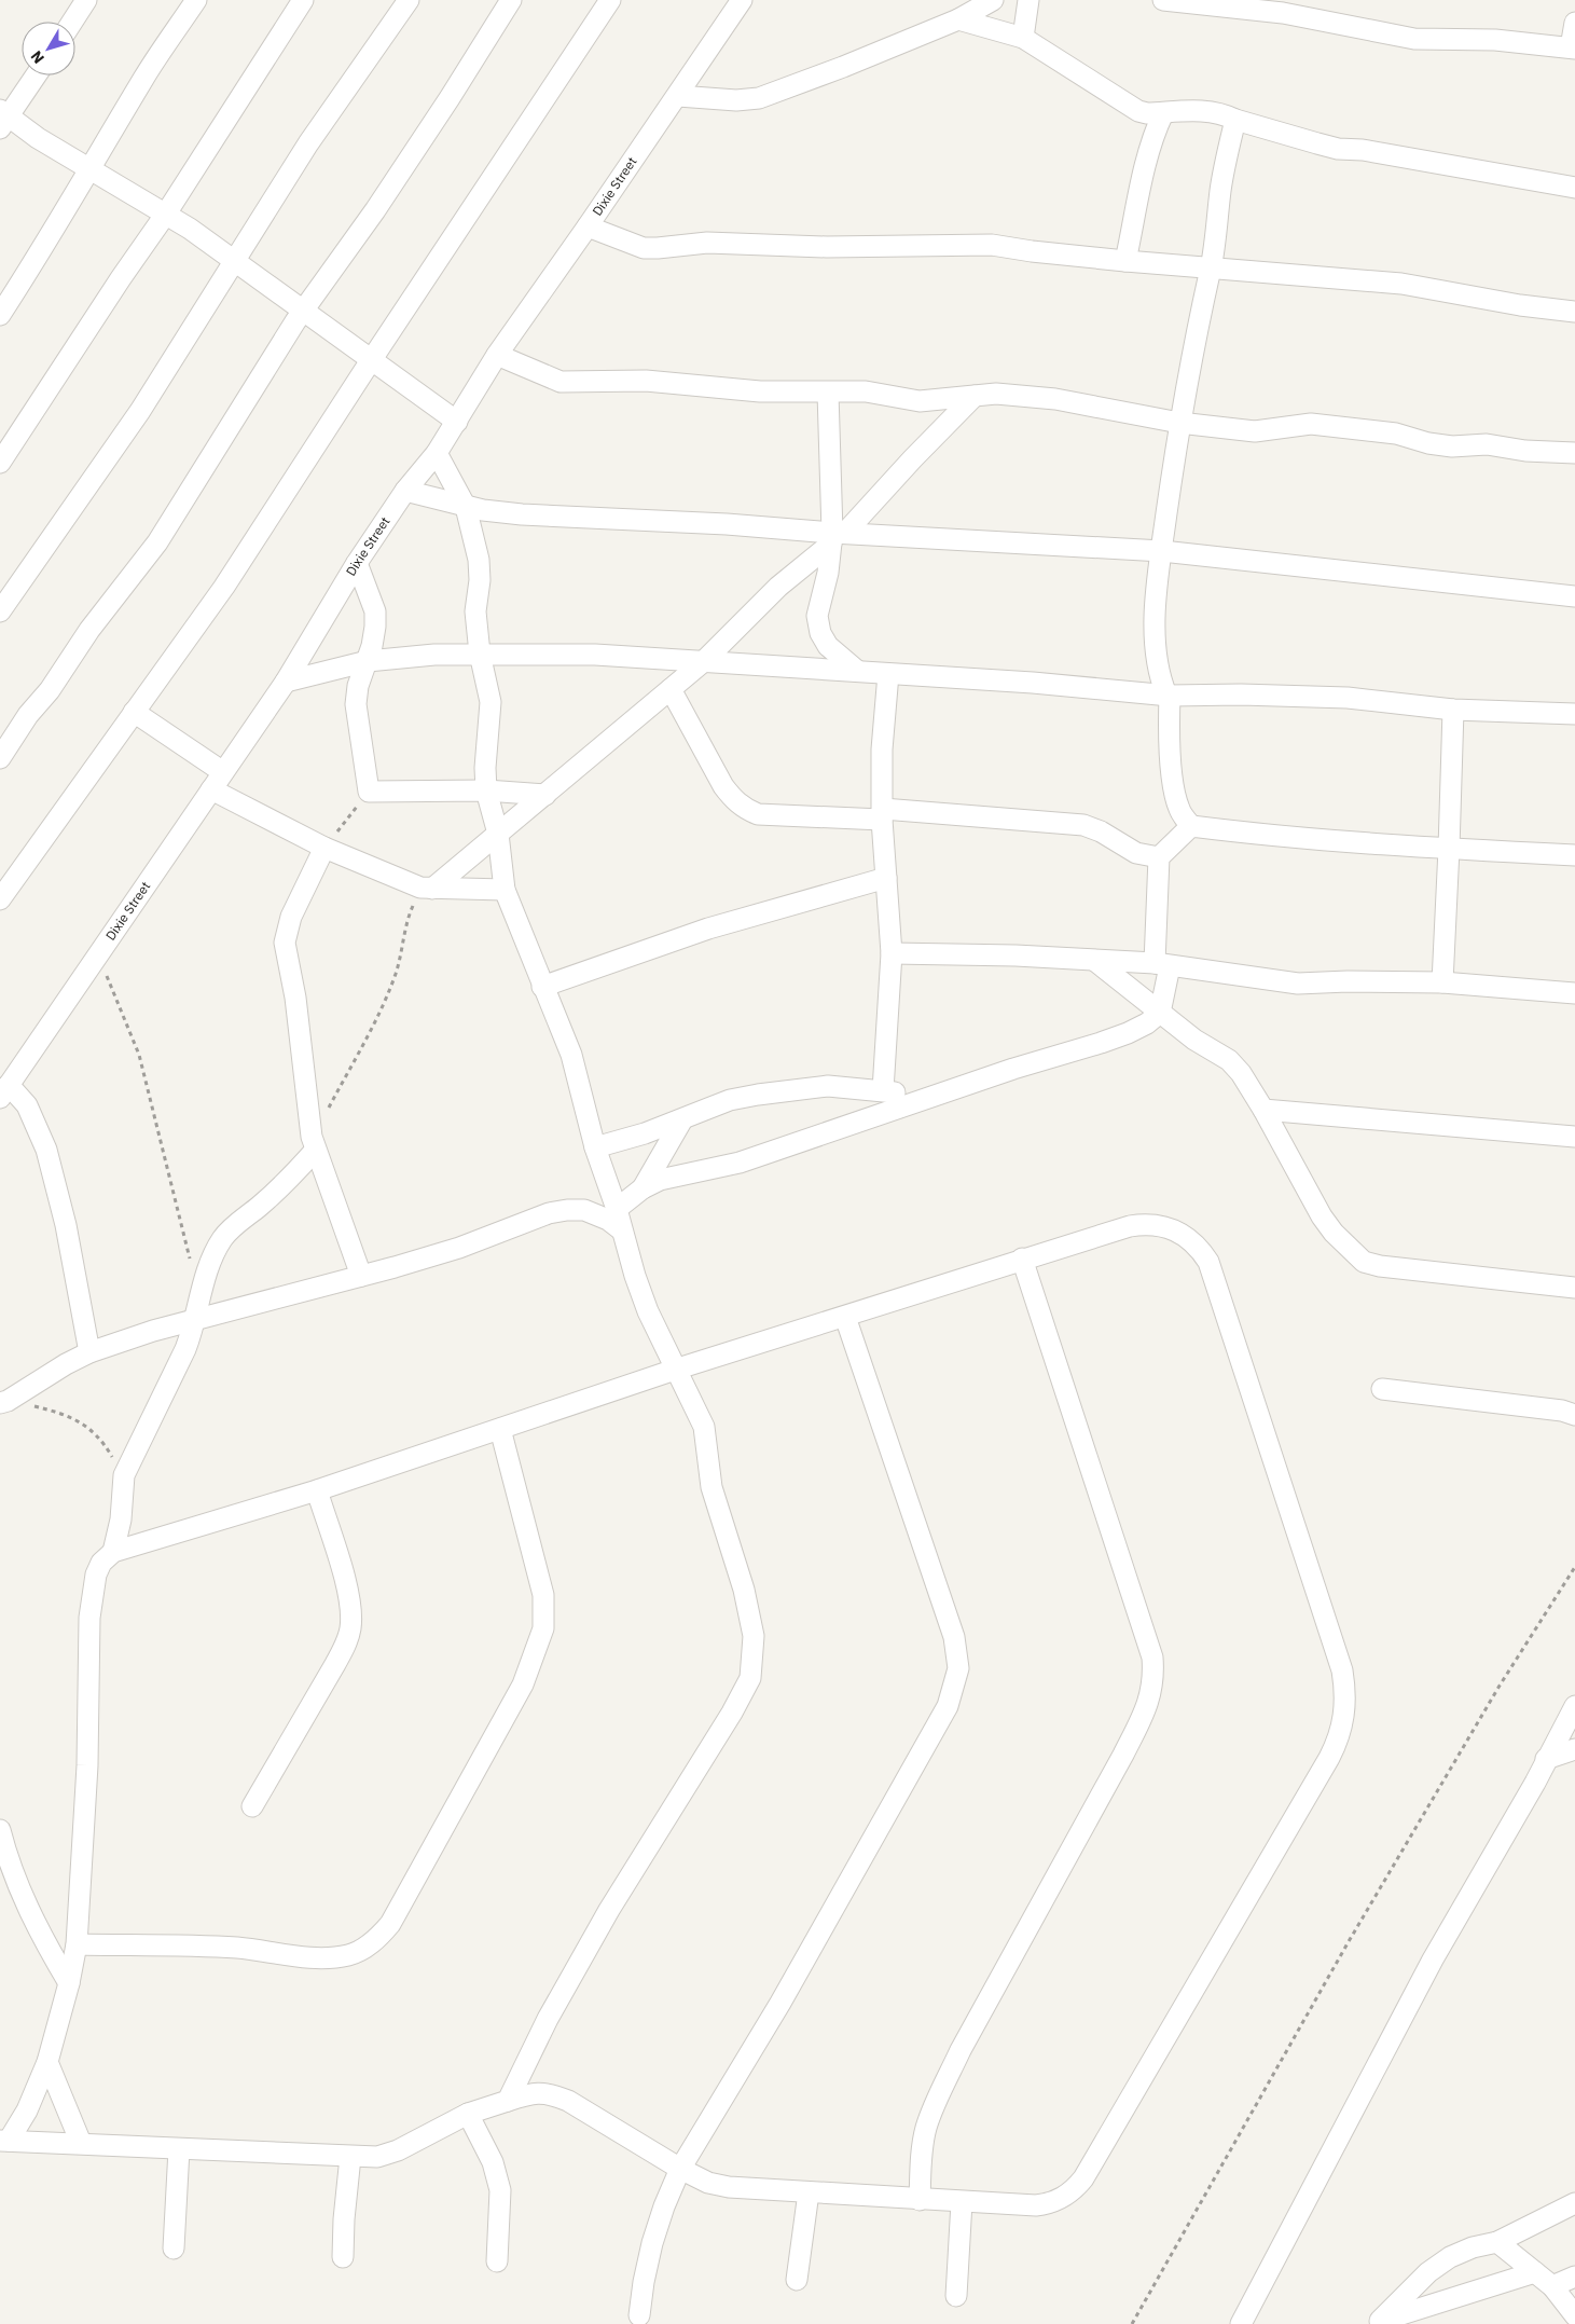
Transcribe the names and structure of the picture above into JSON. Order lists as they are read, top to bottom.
{
  "streets": {
    "street": ["Dixie Street"]
  },
  "north": "bottom left"
}
